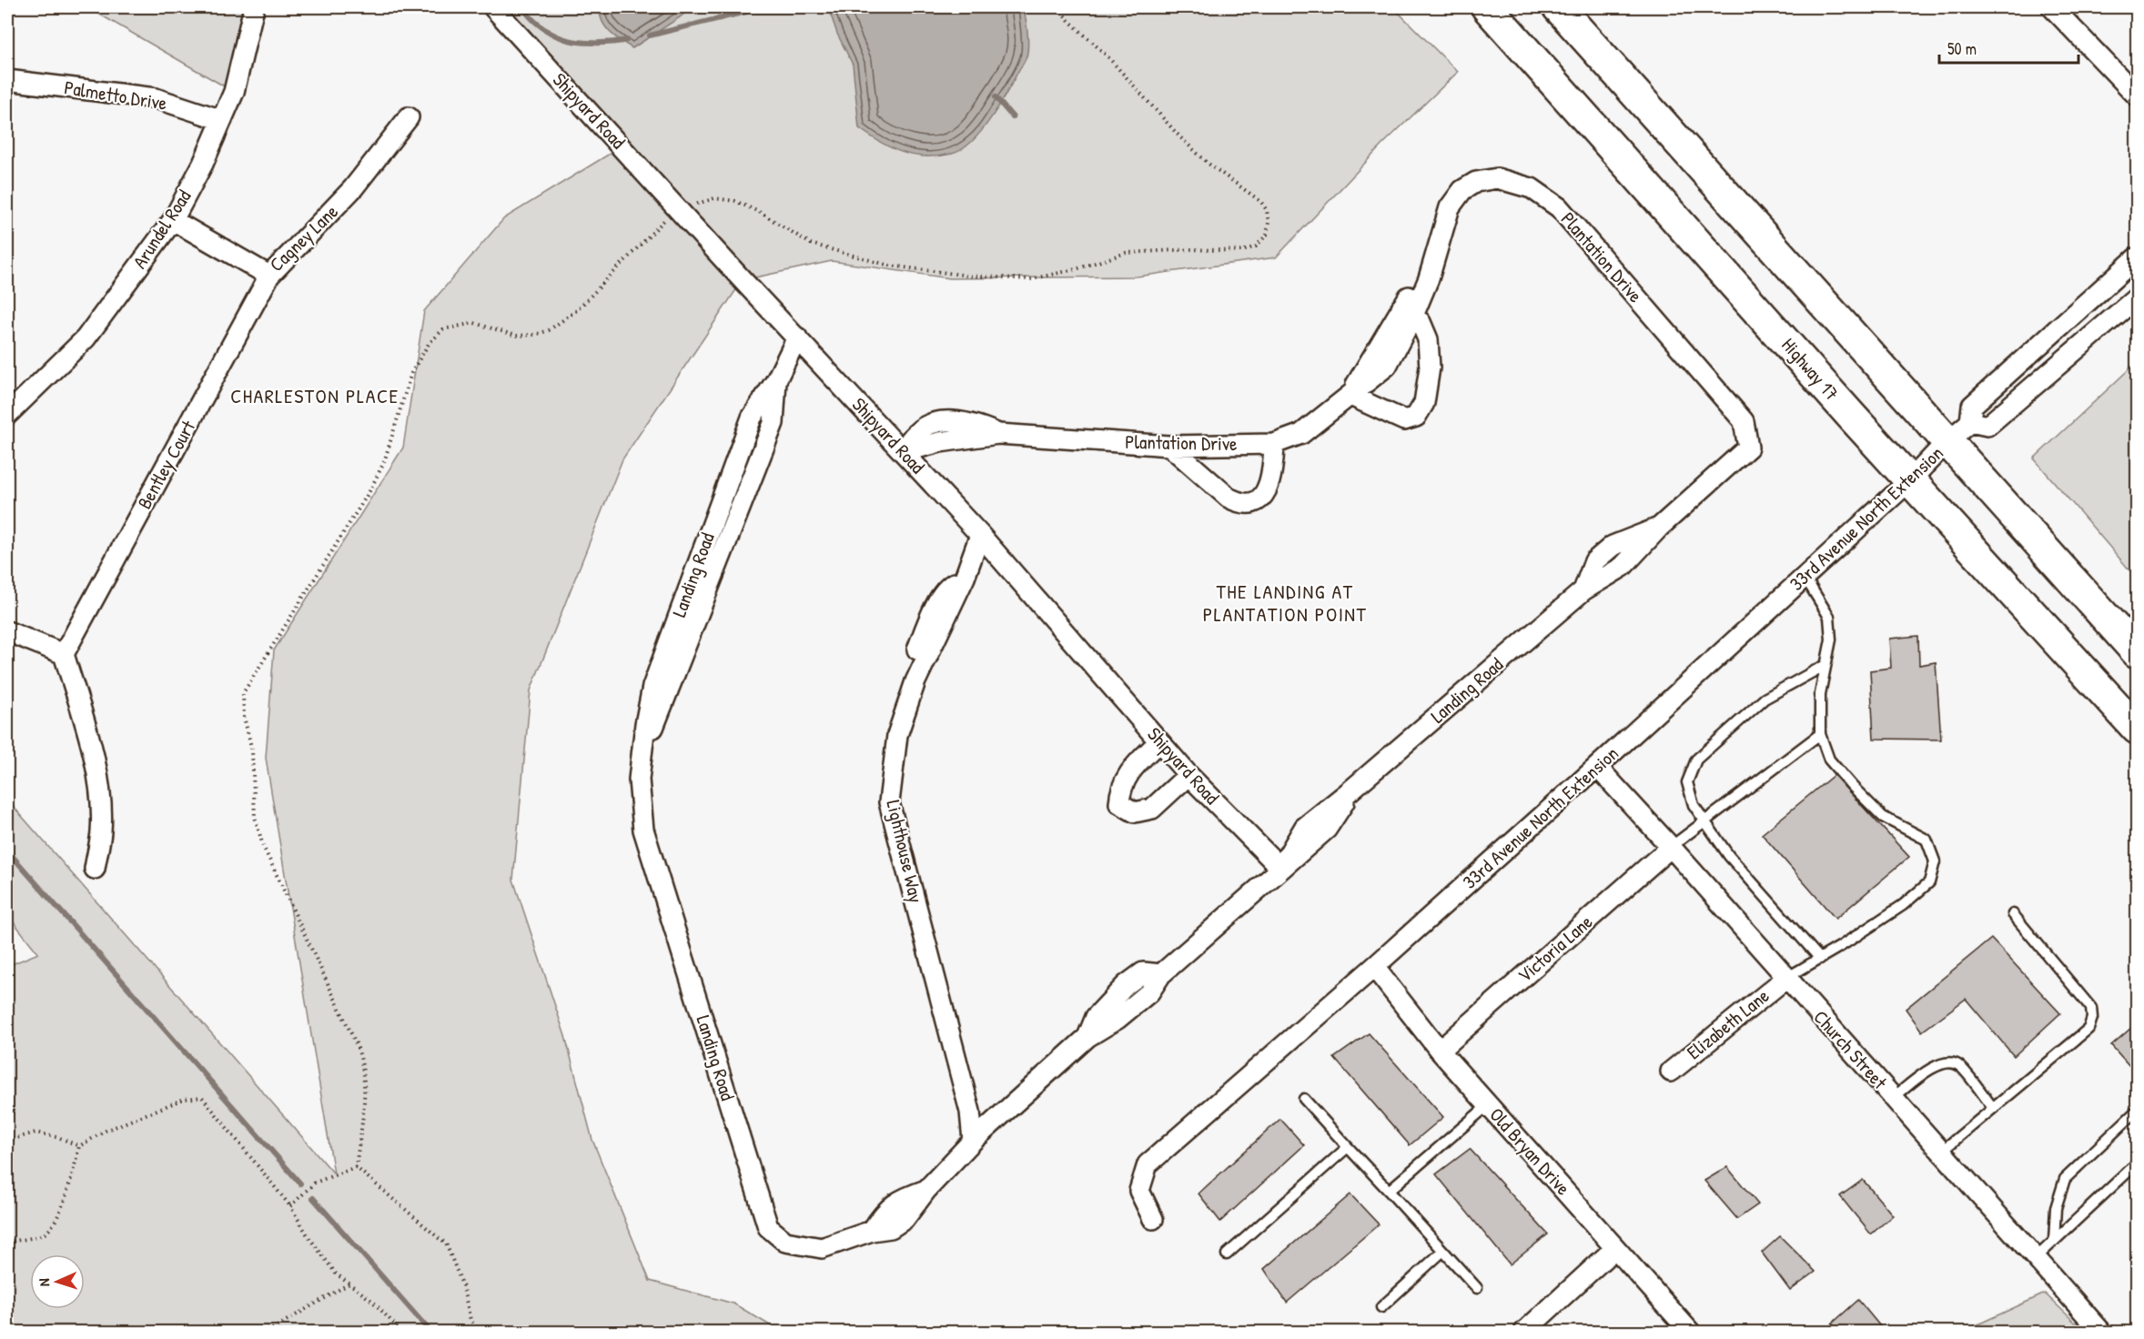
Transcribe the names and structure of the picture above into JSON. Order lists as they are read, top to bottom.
{
  "streets": {
    "highway": ["Highway 17"],
    "street": [
      "Palmetto Drive",
      "Shipyard Road",
      "Arundel Road",
      "Cagney Lane",
      "Plantation Drive",
      "Bentley Court",
      "33rd Avenue North Extension",
      "Landing Road",
      "Lighthouse Way",
      "Victoria Lane",
      "Elizabeth Lane",
      "Church Street",
      "Old Bryan Drive"
    ]
  },
  "crossings": [
    ["Palmetto Drive", "Arundel Road"],
    ["Shipyard Road", "Plantation Drive"],
    ["Shipyard Road", "Landing Road"],
    ["Shipyard Road", "Lighthouse Way"],
    ["Arundel Road", "Cagney Lane"],
    ["Cagney Lane", "Bentley Court"],
    ["Plantation Drive", "Landing Road"],
    ["Highway 17", "33rd Avenue North Extension"],
    ["33rd Avenue North Extension", "Church Street"],
    ["33rd Avenue North Extension", "Old Bryan Drive"],
    ["Landing Road", "Lighthouse Way"],
    ["Victoria Lane", "Church Street"],
    ["Victoria Lane", "Old Bryan Drive"],
    ["Elizabeth Lane", "Church Street"]
  ],
  "districts": ["CHARLESTON PLACE", "THE LANDING AT PLANTATION POINT"],
  "scale_bar": "50 m",
  "north": "left"
}
